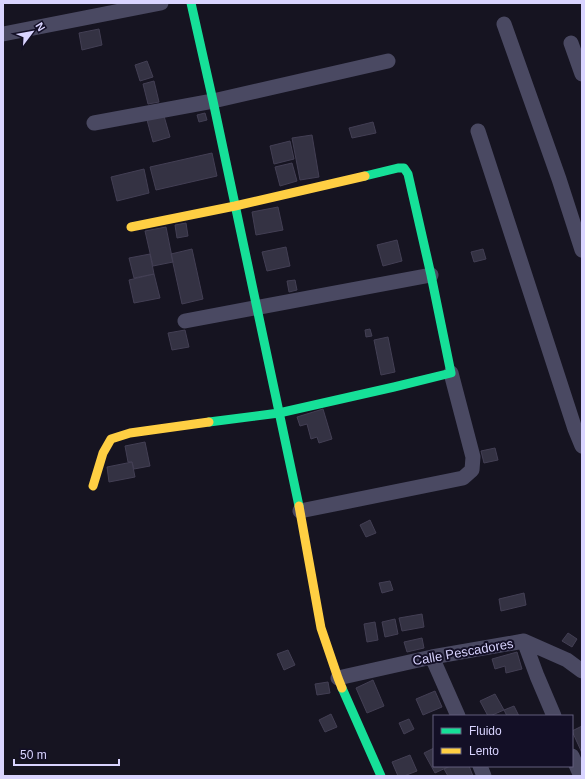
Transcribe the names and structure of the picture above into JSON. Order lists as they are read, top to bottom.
{
  "streets": {
    "street": ["Calle Pescadores"]
  },
  "legend": ["Fluido", "Lento"],
  "scale_bar": "50 m",
  "north": "top right"
}
